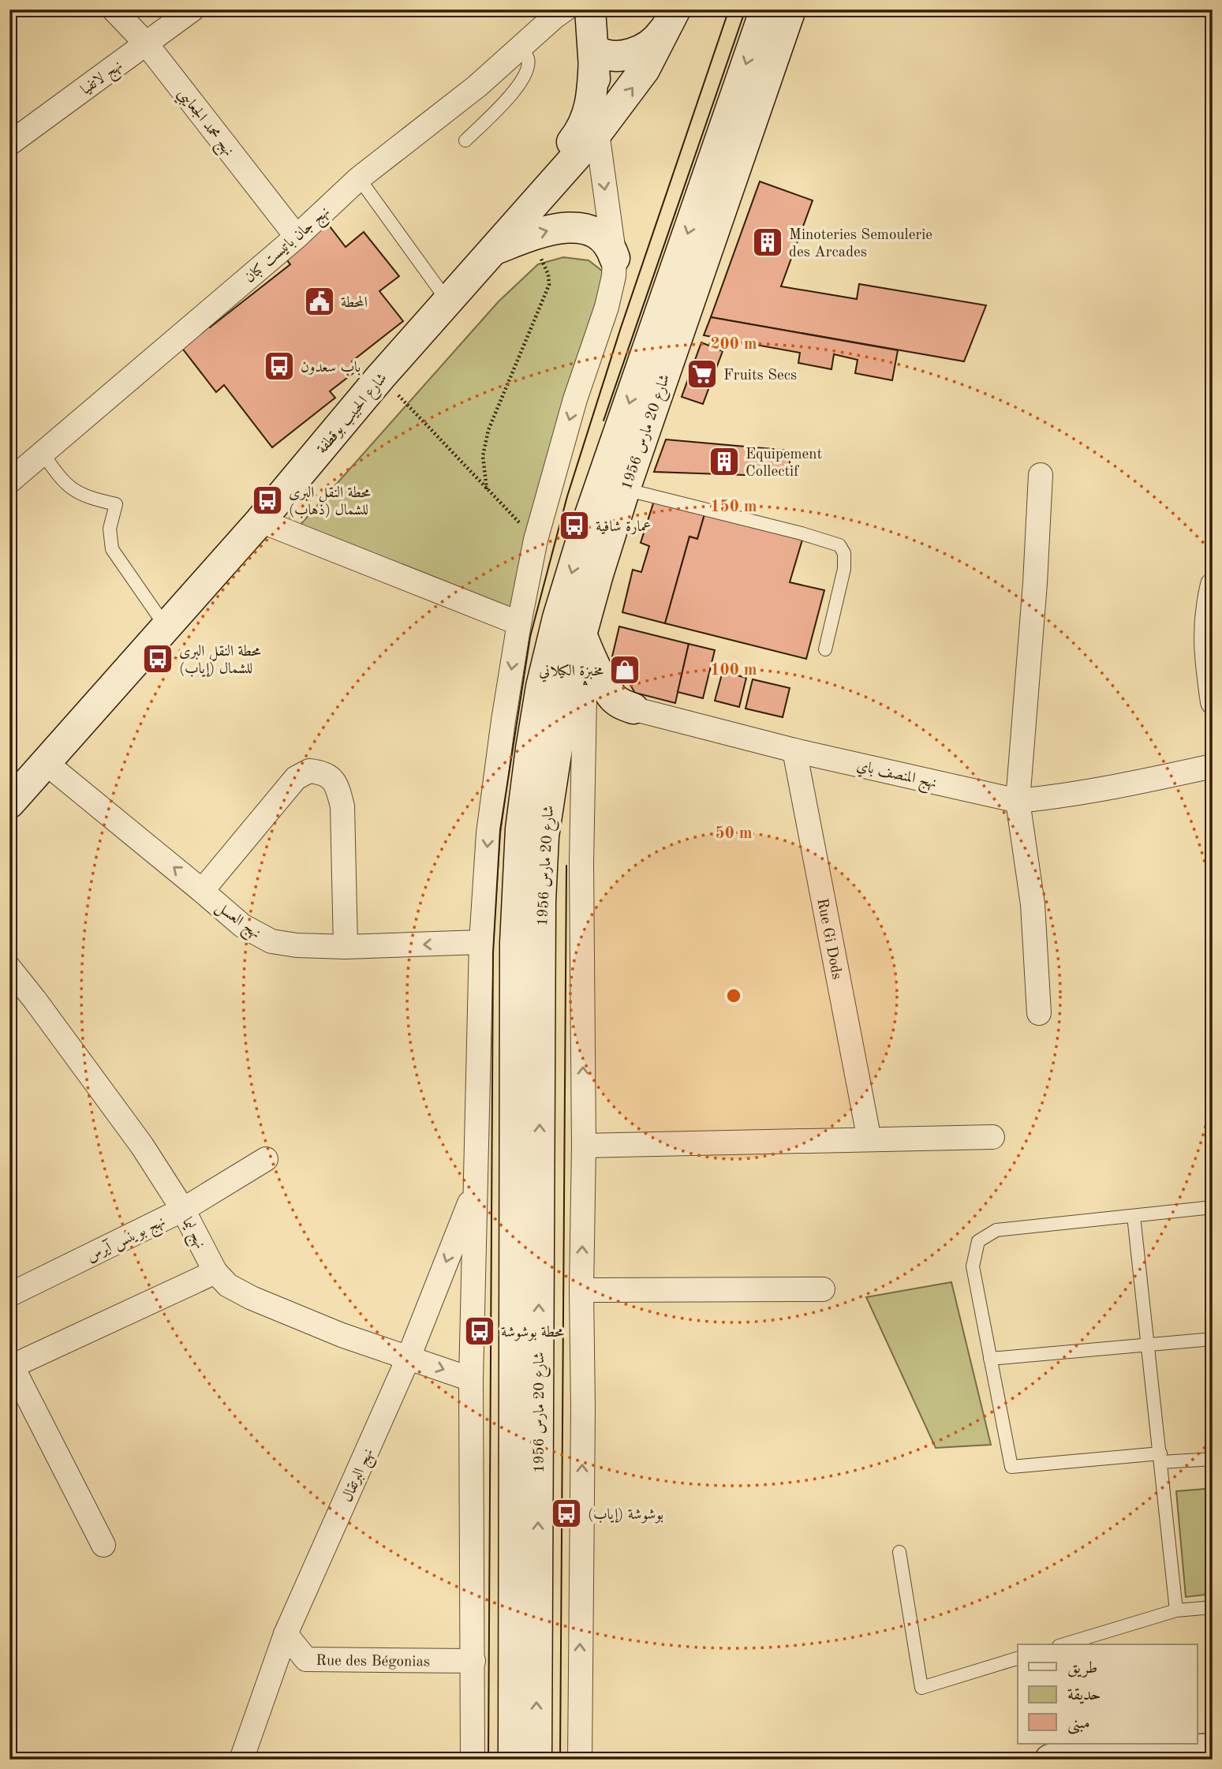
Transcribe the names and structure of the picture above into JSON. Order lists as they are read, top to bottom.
{
  "streets": {
    "main road": ["شارع الحبيب بوقطفة", "شارع 20 مارس 1956"],
    "street": [
      "نهج لاتفيا",
      "نهج محمد الجعايبي",
      "نهج جان باتيست كبان",
      "نهج المنصف باي",
      "نهج العسل",
      "Rue Gi Dods",
      "نهج ليما",
      "نهج بوينس آيرس",
      "نهج البرتقال",
      "Rue des Bégonias"
    ]
  },
  "crossings": [
    ["نهج لاتفيا", "نهج محمد الجعايبي"],
    ["نهج محمد الجعايبي", "نهج جان باتيست كبان"],
    ["شارع الحبيب بوقطفة", "نهج العسل"],
    ["شارع 20 مارس 1956", "نهج المنصف باي"],
    ["نهج المنصف باي", "Rue Gi Dods"],
    ["نهج ليما", "نهج بوينس آيرس"],
    ["نهج ليما", "نهج البرتقال"],
    ["نهج البرتقال", "Rue des Bégonias"]
  ],
  "one_way": ["نهج العسل"],
  "places": {
    "building": ["Minoteries Semoulerie des Arcades", "Equipement Collectif"],
    "public building": ["المحطة"],
    "bus stop": [
      "باب سعدون",
      "محطة النقل البري للشمال (ذهاب)",
      "عمارة شافية",
      "محطة النقل البري للشمال (إياب)",
      "محطة بوشوشة",
      "بوشوشة (إياب)"
    ],
    "supermarket": ["Fruits Secs"],
    "shop": ["مخبزة الكيلاني"]
  },
  "legend": ["طريق", "حديقة", "مبنى"],
  "rings": [
    "200 m",
    "150 m",
    "100 m",
    "50 m"
  ]
}
